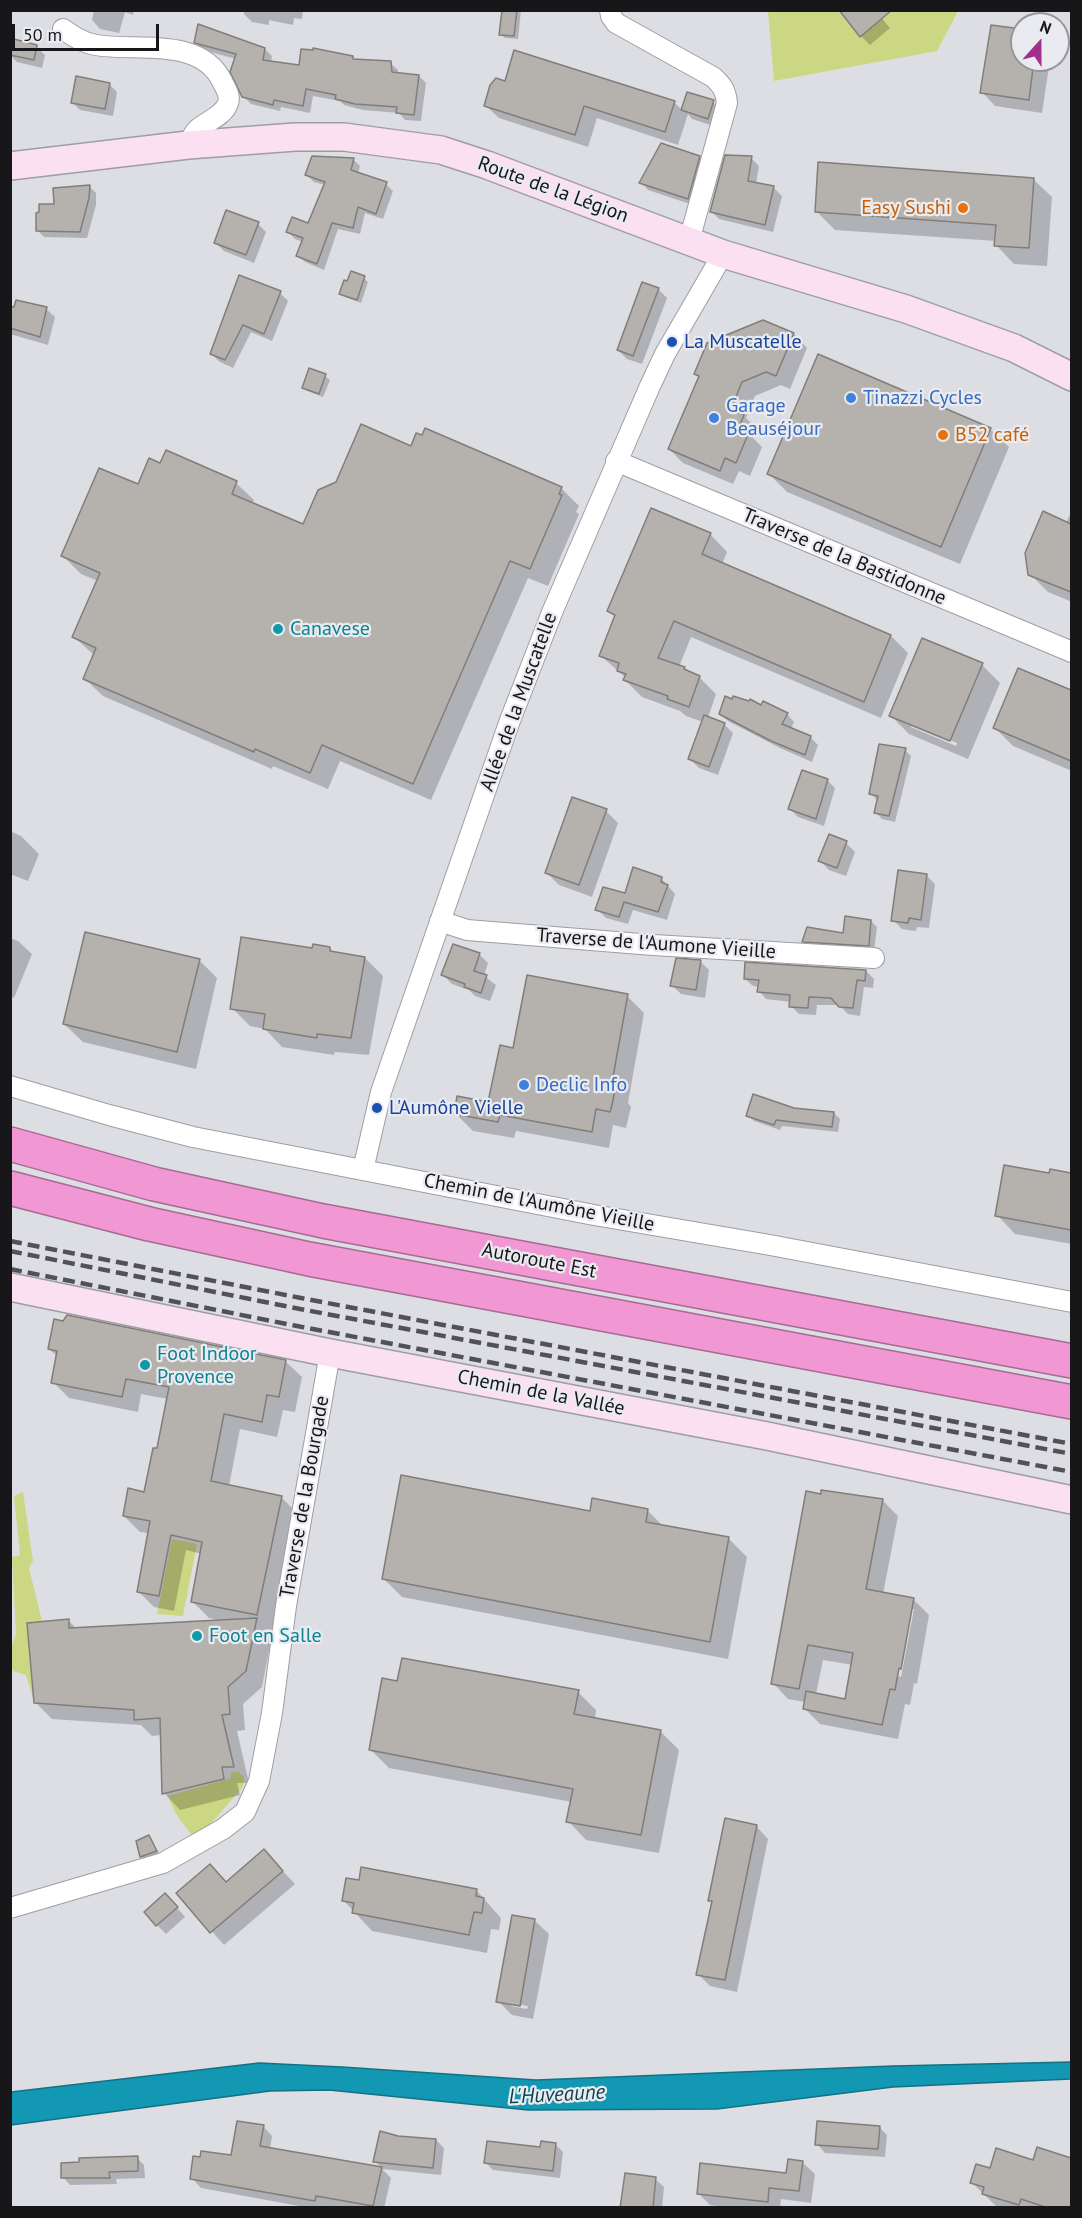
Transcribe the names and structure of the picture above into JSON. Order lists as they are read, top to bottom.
{
  "streets": {
    "highway": ["Autoroute Est"],
    "main road": ["Route de la Légion", "Chemin de la Vallée"],
    "street": [
      "Traverse de la Bastidonne",
      "Allée de la Muscatelle",
      "Traverse de l'Aumone Vieille",
      "Chemin de l'Aumône Vieille",
      "Traverse de la Bourgade"
    ]
  },
  "crossings": [
    ["Route de la Légion", "Allée de la Muscatelle"],
    ["Traverse de la Bastidonne", "Allée de la Muscatelle"],
    ["Allée de la Muscatelle", "Traverse de l'Aumone Vieille"],
    ["Allée de la Muscatelle", "Chemin de l'Aumône Vieille"],
    ["Chemin de la Vallée", "Traverse de la Bourgade"]
  ],
  "water": ["L'Huveaune"],
  "places": [
    "Easy Sushi",
    "La Muscatelle",
    "Tinazzi Cycles",
    "Garage Beauséjour",
    "B52 café",
    "Canavese",
    "Declic Info",
    "L'Aumône Vielle",
    "Foot Indoor Provence",
    "Foot en Salle"
  ],
  "scale_bar": "50 m",
  "north": "top"
}
